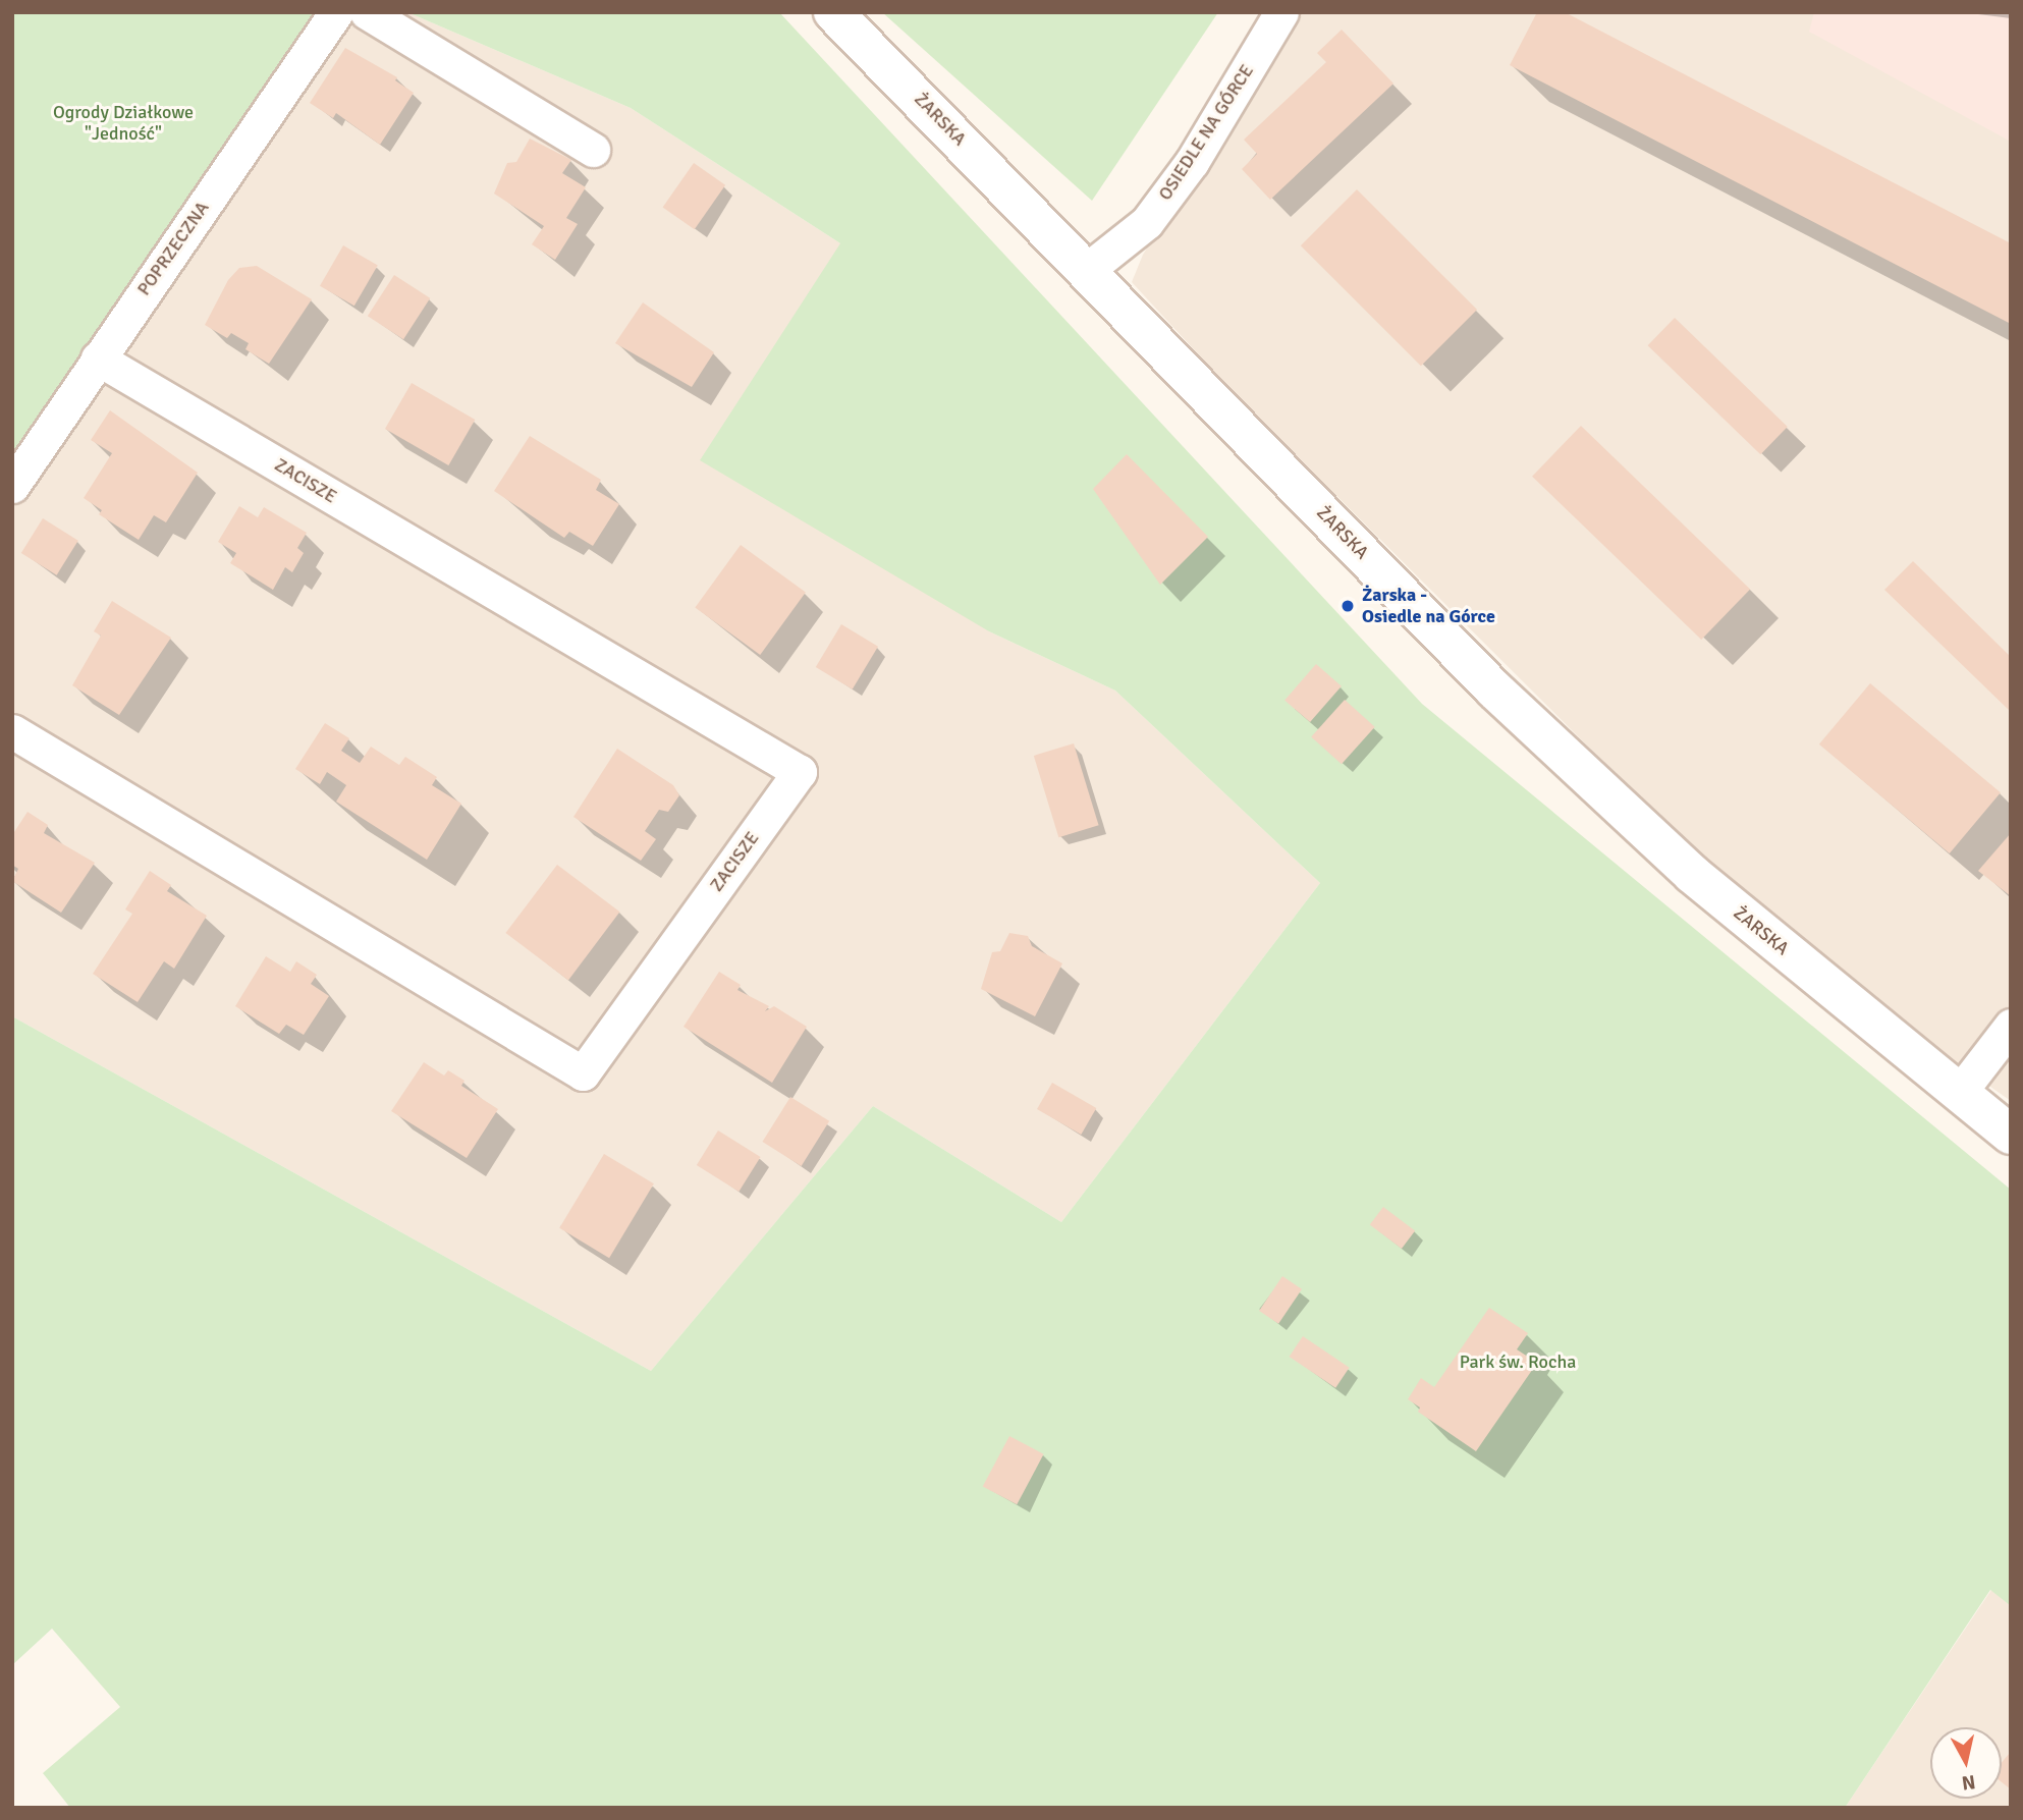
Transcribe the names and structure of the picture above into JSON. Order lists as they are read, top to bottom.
{
  "streets": {
    "street": [
      "ŻARSKA",
      "OSIEDLE NA GÓRCE",
      "POPRZECZNA",
      "ZACISZE"
    ]
  },
  "crossings": [
    ["ŻARSKA", "OSIEDLE NA GÓRCE"],
    ["POPRZECZNA", "ZACISZE"]
  ],
  "parks": ["Ogrody Działkowe \"Jedność\"", "Park św. Rocha"],
  "places": ["Żarska - Osiedle na Górce"],
  "north": "bottom"
}
